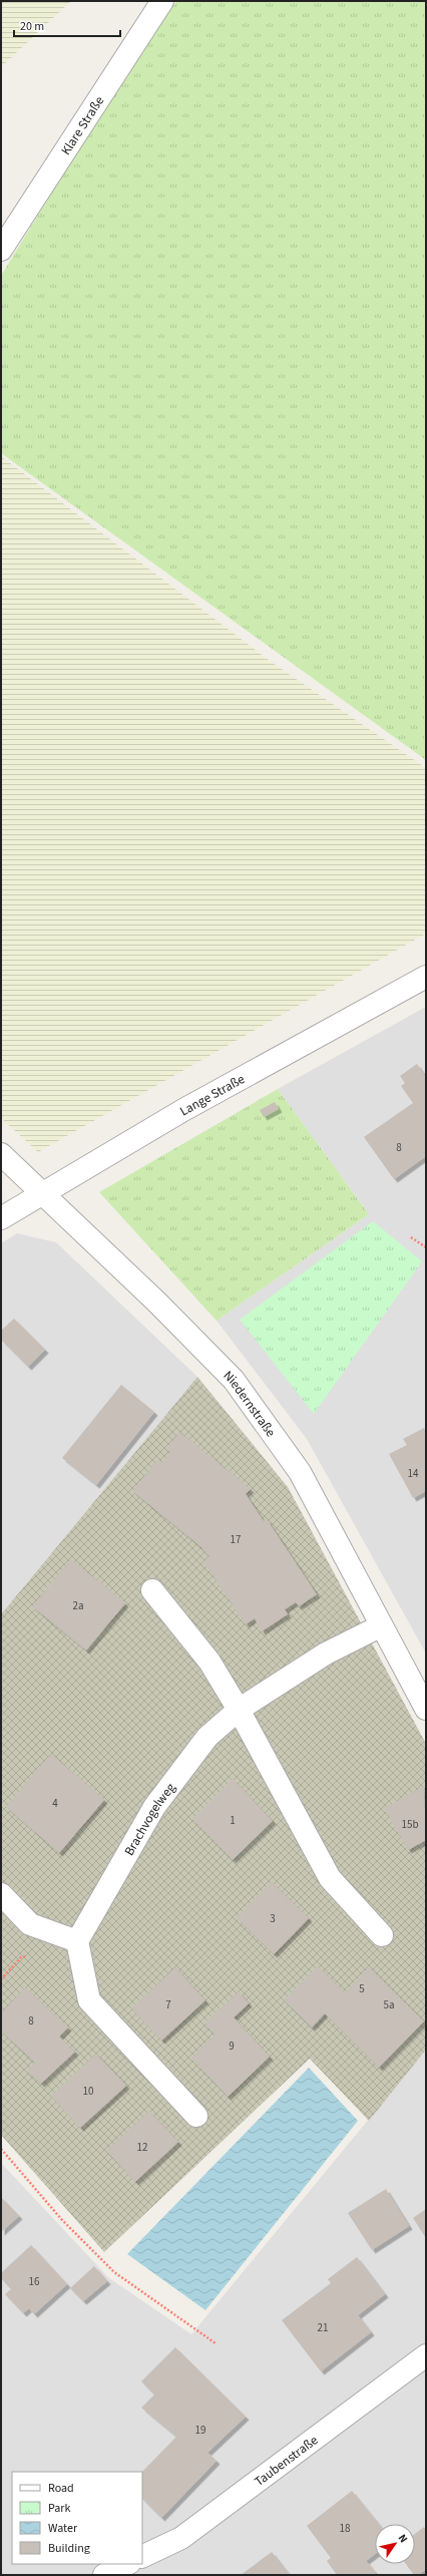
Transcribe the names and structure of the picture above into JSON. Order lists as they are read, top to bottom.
{
  "streets": {
    "street": [
      "Klare Straße",
      "Lange Straße",
      "Niedernstraße",
      "Brachvogelweg",
      "Taubenstraße"
    ]
  },
  "crossings": [
    ["Lange Straße", "Niedernstraße"],
    ["Niedernstraße", "Brachvogelweg"]
  ],
  "house_numbers": [
    "8",
    "14",
    "17",
    "2a",
    "4",
    "1",
    "15b",
    "3",
    "5",
    "7",
    "5a",
    "8",
    "9",
    "10",
    "12",
    "16",
    "21",
    "19",
    "18"
  ],
  "legend": [
    "Road",
    "Park",
    "Water",
    "Building"
  ],
  "scale_bar": "20 m",
  "north": "top right"
}
